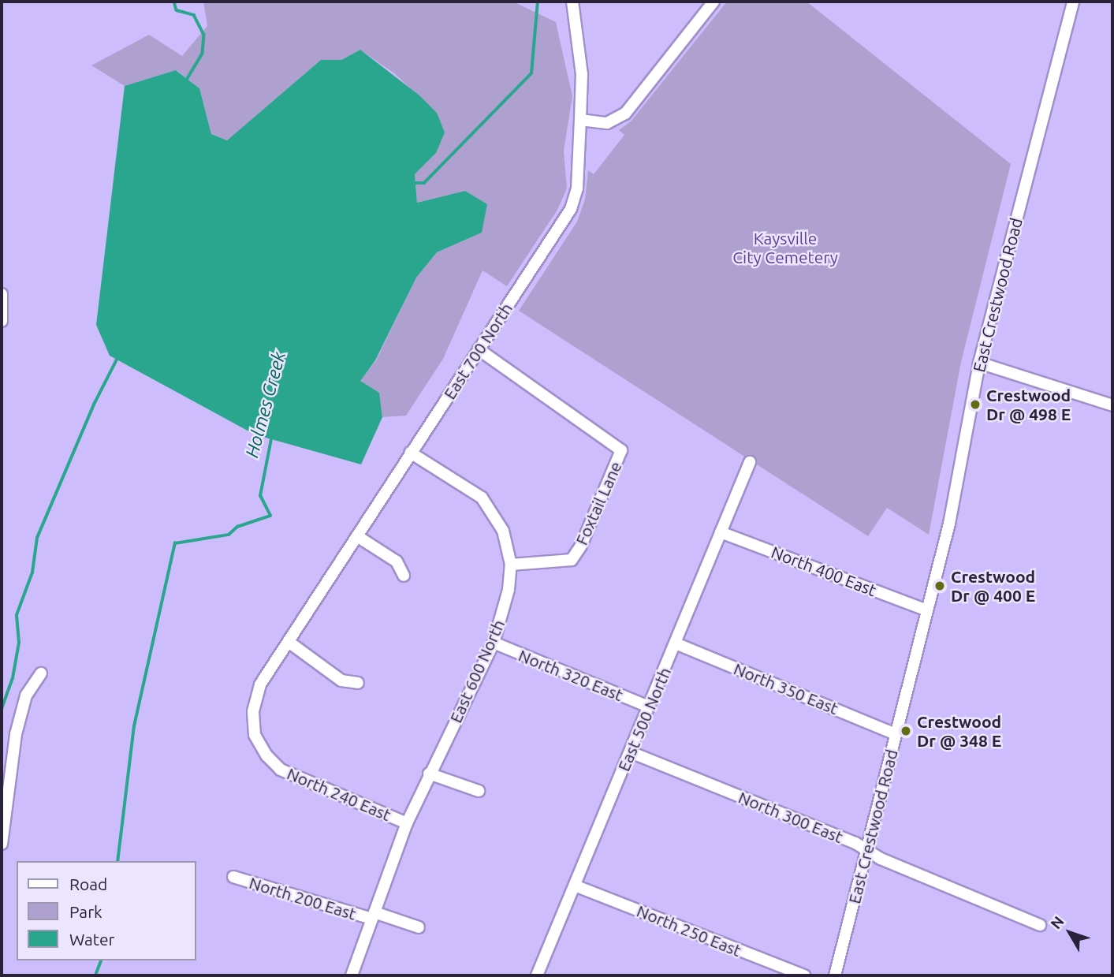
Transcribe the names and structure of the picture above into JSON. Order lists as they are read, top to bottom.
{
  "streets": {
    "street": [
      "East Crestwood Road",
      "East 700 North",
      "Foxtail Lane",
      "North 400 East",
      "East 600 North",
      "North 320 East",
      "North 350 East",
      "East 500 North",
      "North 240 East",
      "North 300 East",
      "North 200 East",
      "North 250 East"
    ]
  },
  "crossings": [
    ["East Crestwood Road", "North 400 East"],
    ["East Crestwood Road", "North 350 East"],
    ["East Crestwood Road", "North 300 East"],
    ["East 700 North", "Foxtail Lane"],
    ["East 700 North", "North 240 East"],
    ["Foxtail Lane", "East 600 North"],
    ["North 400 East", "East 500 North"],
    ["East 600 North", "North 320 East"],
    ["East 600 North", "North 240 East"],
    ["East 600 North", "North 200 East"],
    ["North 320 East", "East 500 North"],
    ["North 350 East", "East 500 North"],
    ["East 500 North", "North 300 East"],
    ["East 500 North", "North 250 East"]
  ],
  "water": ["Holmes Creek"],
  "parks": ["Kaysville City Cemetery"],
  "places": ["Crestwood Dr @ 498 E", "Crestwood Dr @ 400 E", "Crestwood Dr @ 348 E"],
  "legend": ["Road", "Park", "Water"],
  "north": "top left"
}
